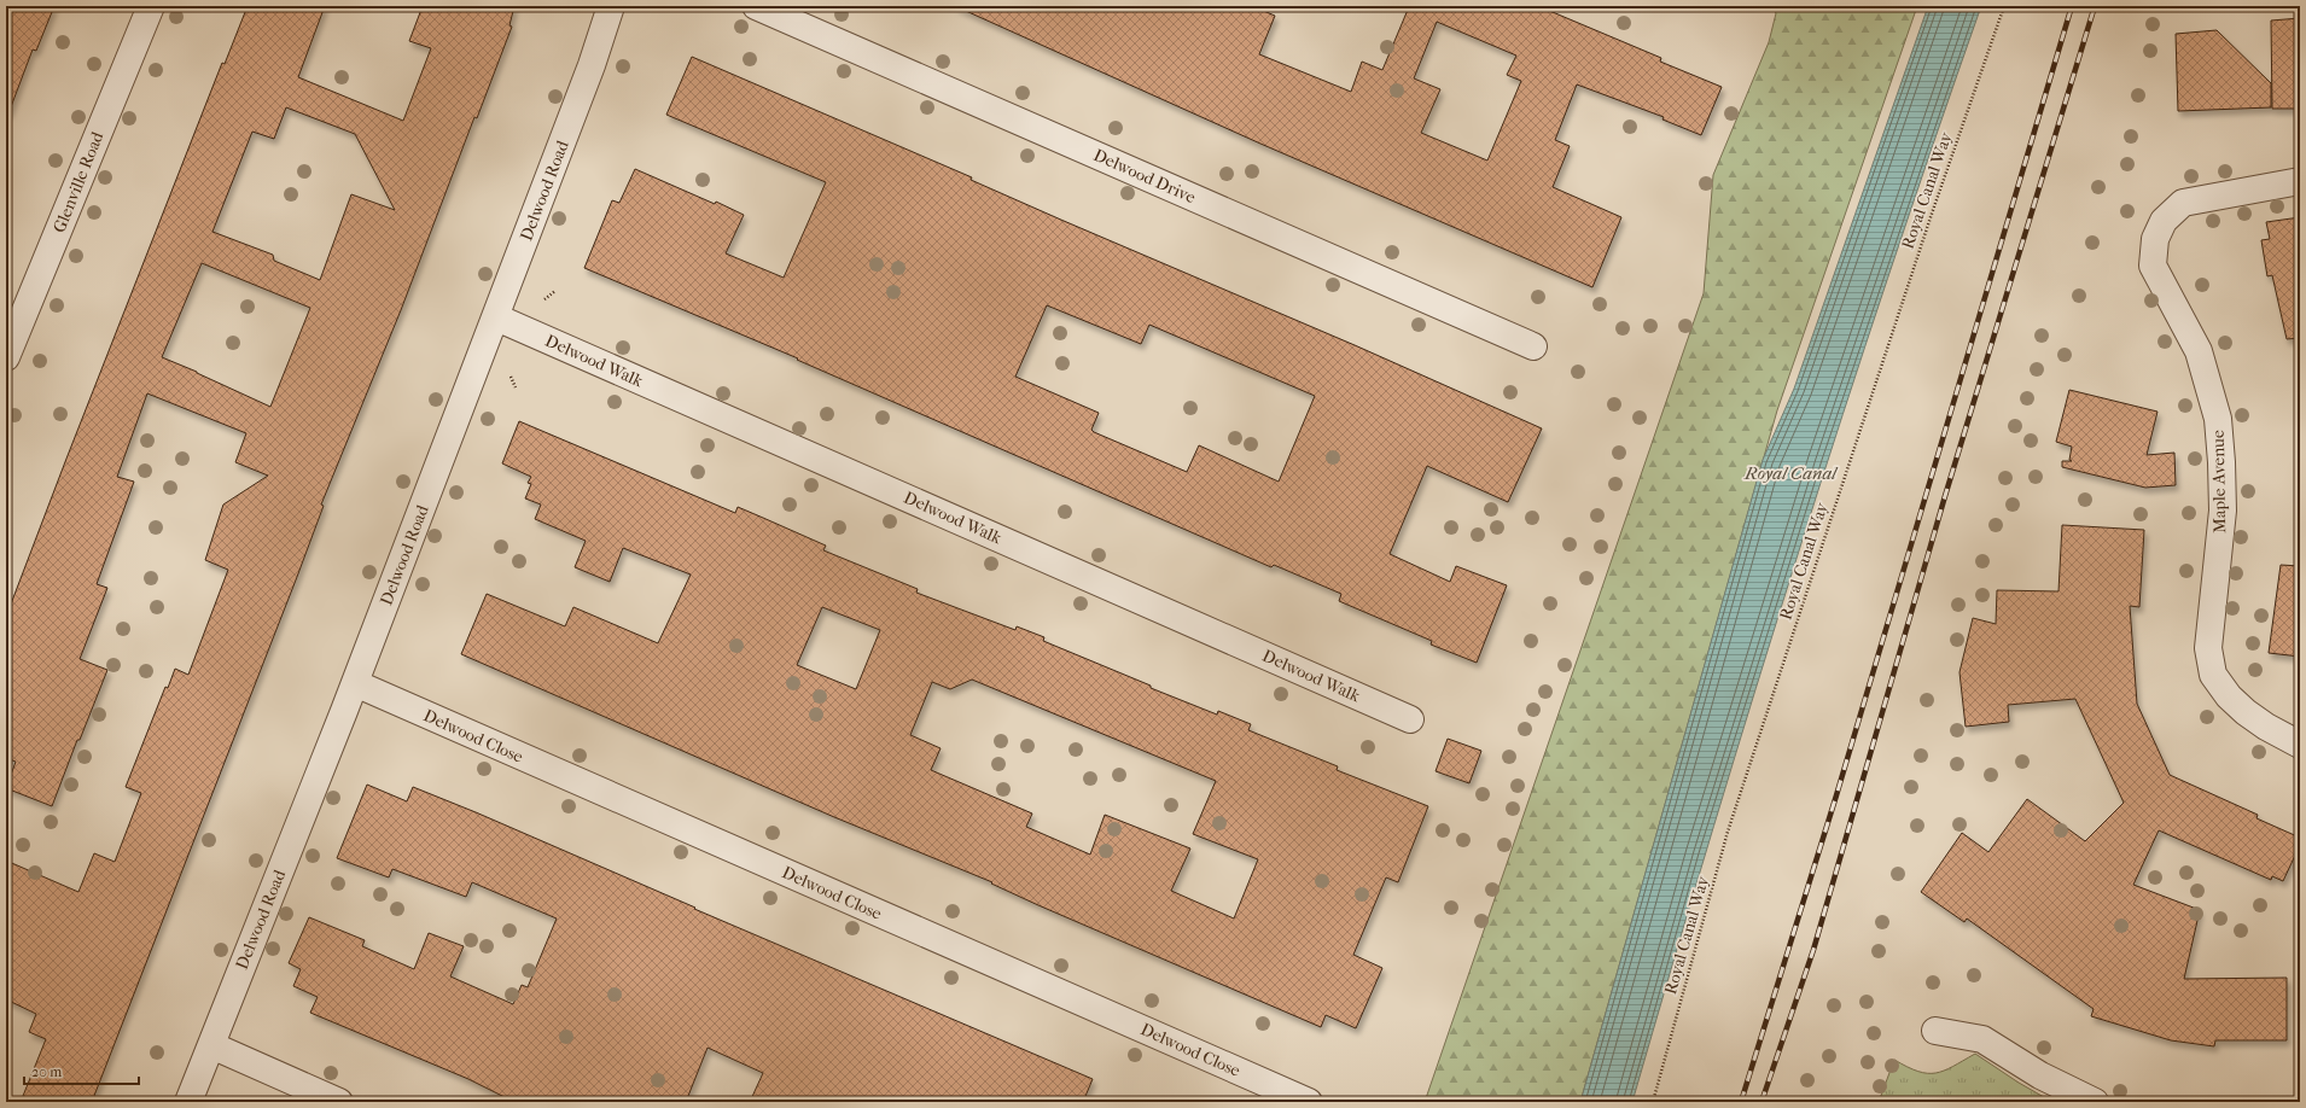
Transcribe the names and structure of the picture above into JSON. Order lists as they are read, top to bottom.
{
  "streets": {
    "street": [
      "Delwood Drive",
      "Glenville Road",
      "Delwood Road",
      "Delwood Walk",
      "Maple Avenue",
      "Delwood Close"
    ],
    "path": ["Royal Canal Way"]
  },
  "crossings": [
    ["Delwood Road", "Delwood Walk"],
    ["Delwood Road", "Delwood Close"]
  ],
  "water": ["Royal Canal"],
  "scale_bar": "20 m"
}
